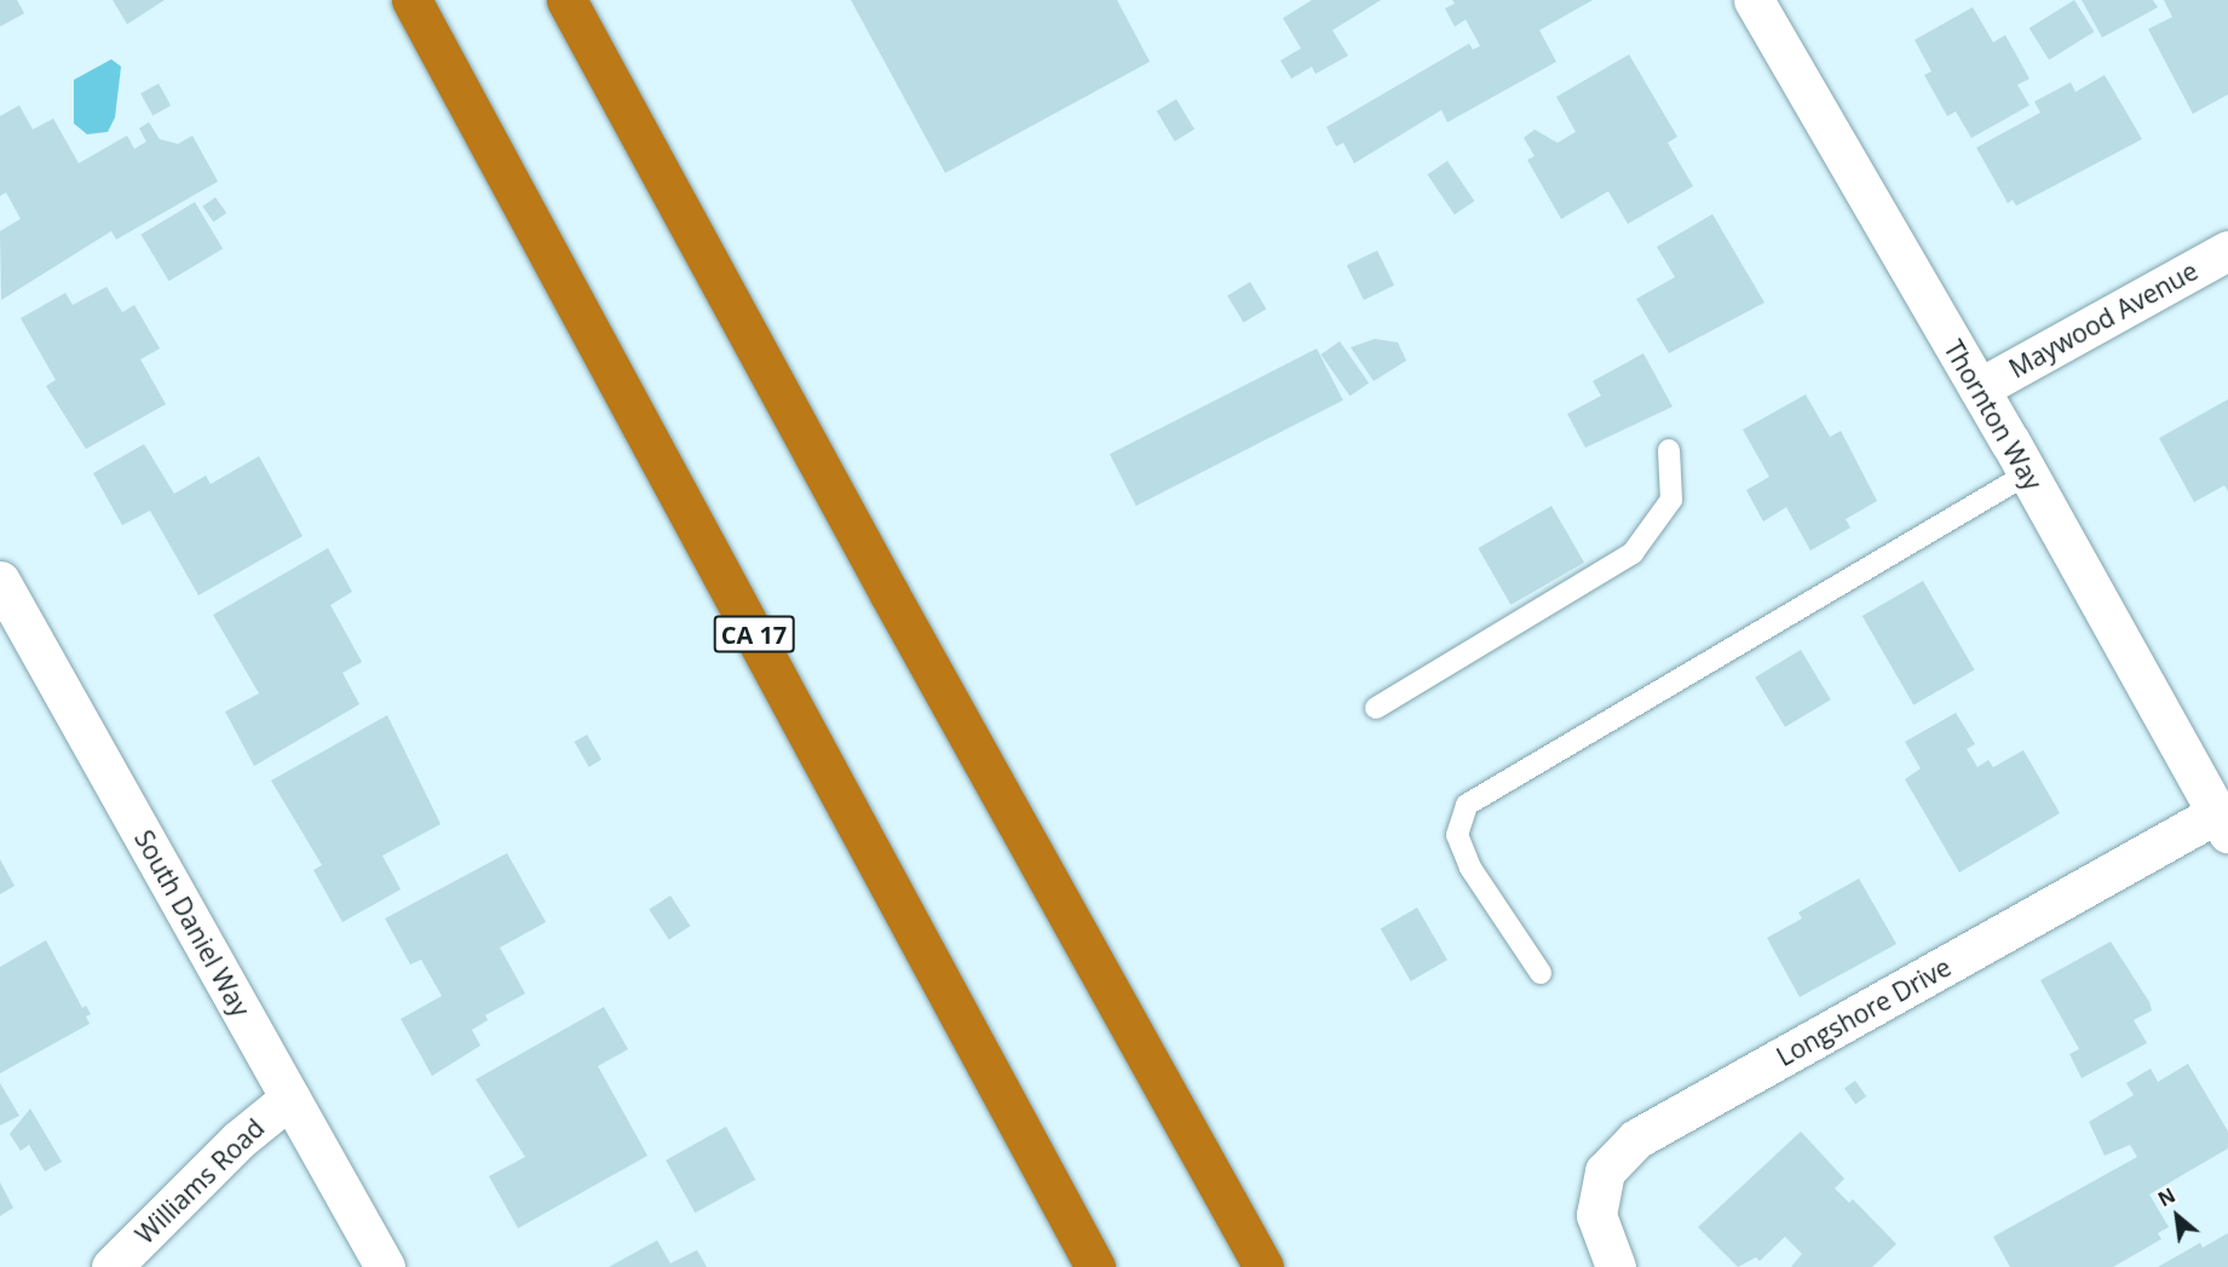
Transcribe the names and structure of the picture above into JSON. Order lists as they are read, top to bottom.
{
  "streets": {
    "highway": ["CA 17"],
    "street": [
      "Maywood Avenue",
      "Thornton Way",
      "South Daniel Way",
      "Longshore Drive",
      "Williams Road"
    ]
  },
  "crossings": [
    ["Maywood Avenue", "Thornton Way"],
    ["Thornton Way", "Longshore Drive"],
    ["South Daniel Way", "Williams Road"]
  ],
  "north": "top left"
}
